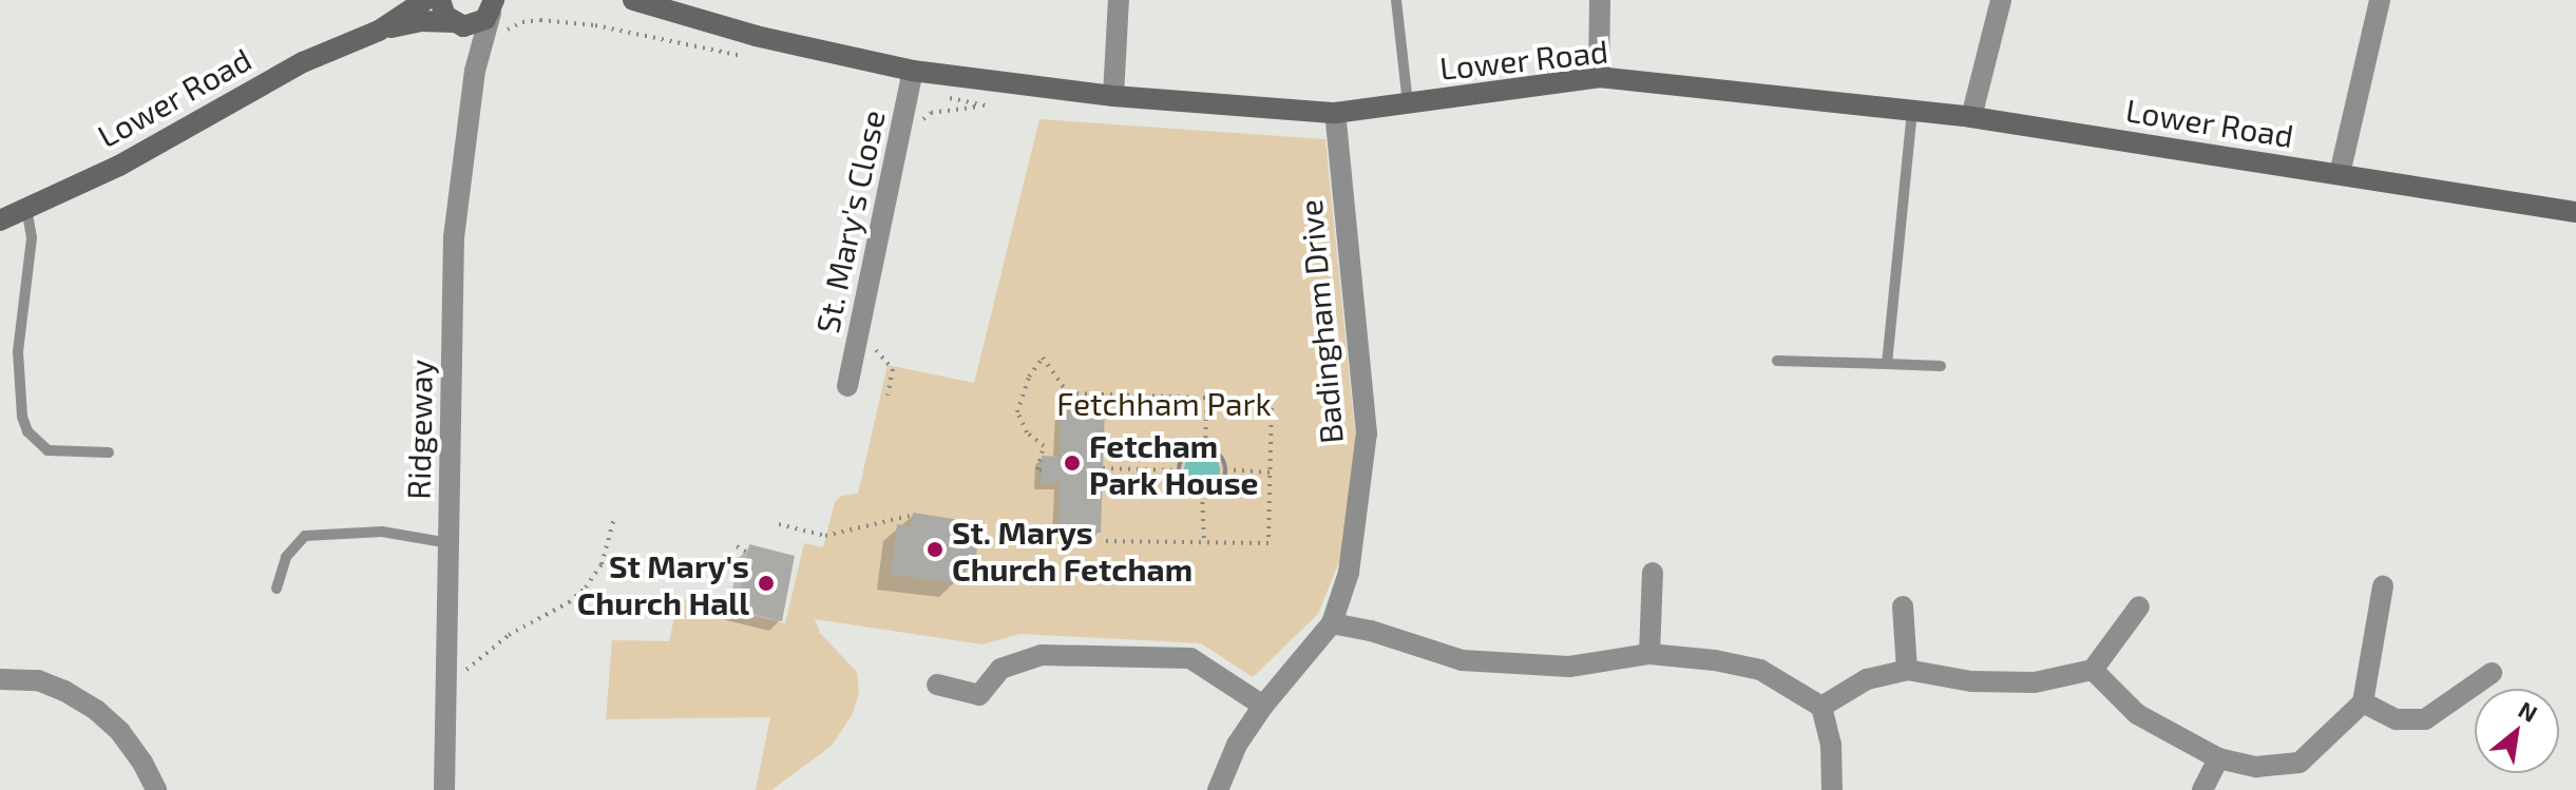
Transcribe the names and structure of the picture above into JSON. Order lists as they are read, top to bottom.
{
  "streets": {
    "street": [
      "Lower Road",
      "St. Mary's Close",
      "Badingham Drive",
      "Ridgeway"
    ]
  },
  "crossings": [
    ["Lower Road", "St. Mary's Close"],
    ["Lower Road", "Badingham Drive"],
    ["Lower Road", "Ridgeway"]
  ],
  "parks": ["Fetchham Park"],
  "places": ["Fetcham Park House", "St. Marys Church Fetcham", "St Mary's Church Hall"],
  "north": "top right"
}
